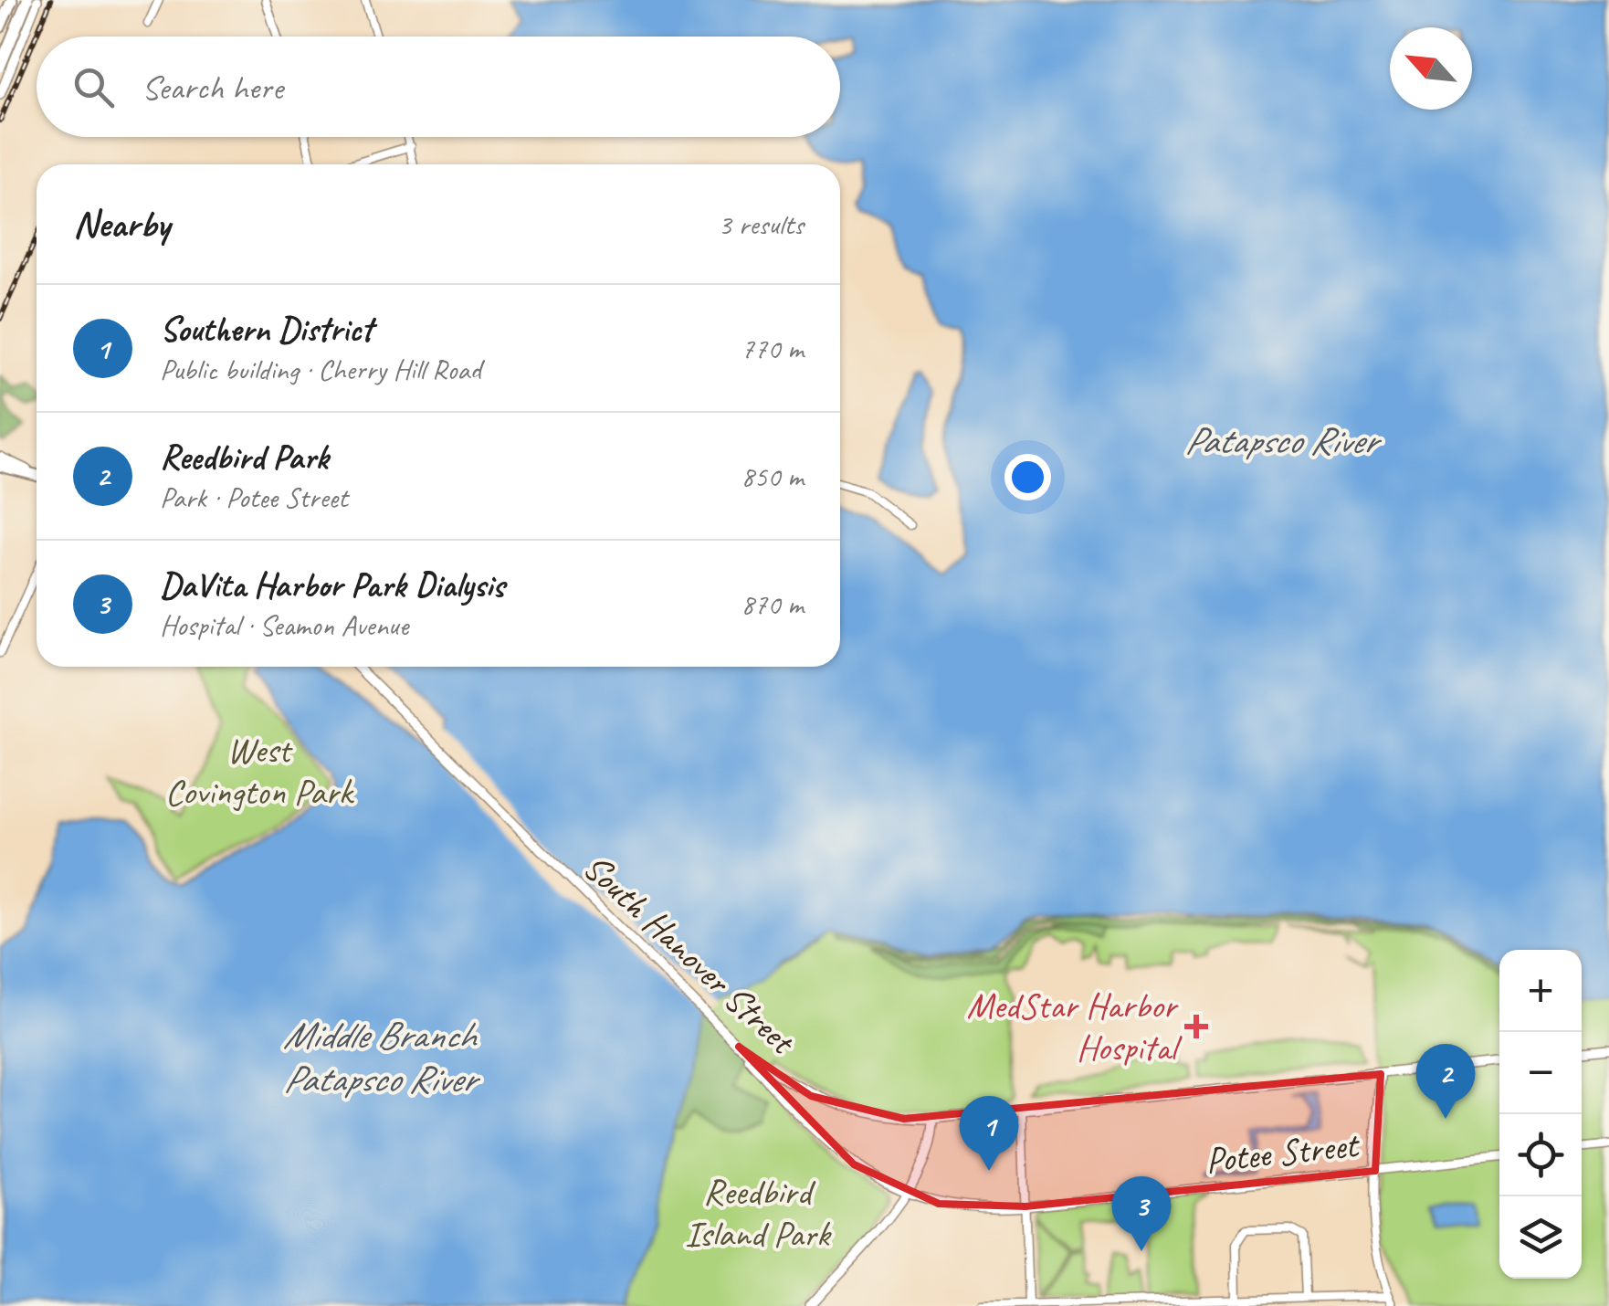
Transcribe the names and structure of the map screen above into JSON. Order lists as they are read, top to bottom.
{
  "streets": {
    "main road": ["South Hanover Street", "Potee Street"]
  },
  "crossings": [
    ["South Hanover Street", "Potee Street"]
  ],
  "water": ["Patapsco River", "Middle Branch Patapsco River"],
  "parks": ["West Covington Park", "Reedbird Island Park"],
  "places": {
    "health": ["MedStar Harbor Hospital"]
  },
  "north": "top left",
  "page": {
    "search": "Search here",
    "heading": ["Nearby", "3 results"],
    "list": [
      {
        "mark": "1",
        "name": "Southern District",
        "note": "Public building · Cherry Hill Road",
        "value": "770 m"
      },
      {
        "mark": "2",
        "name": "Reedbird Park",
        "note": "Park · Potee Street",
        "value": "850 m"
      },
      {
        "mark": "3",
        "name": "DaVita Harbor Park Dialysis",
        "note": "Hospital · Seamon Avenue",
        "value": "870 m"
      }
    ],
    "map_buttons": ["+", "−"],
    "pins": ["2", "1", "3"]
  }
}
